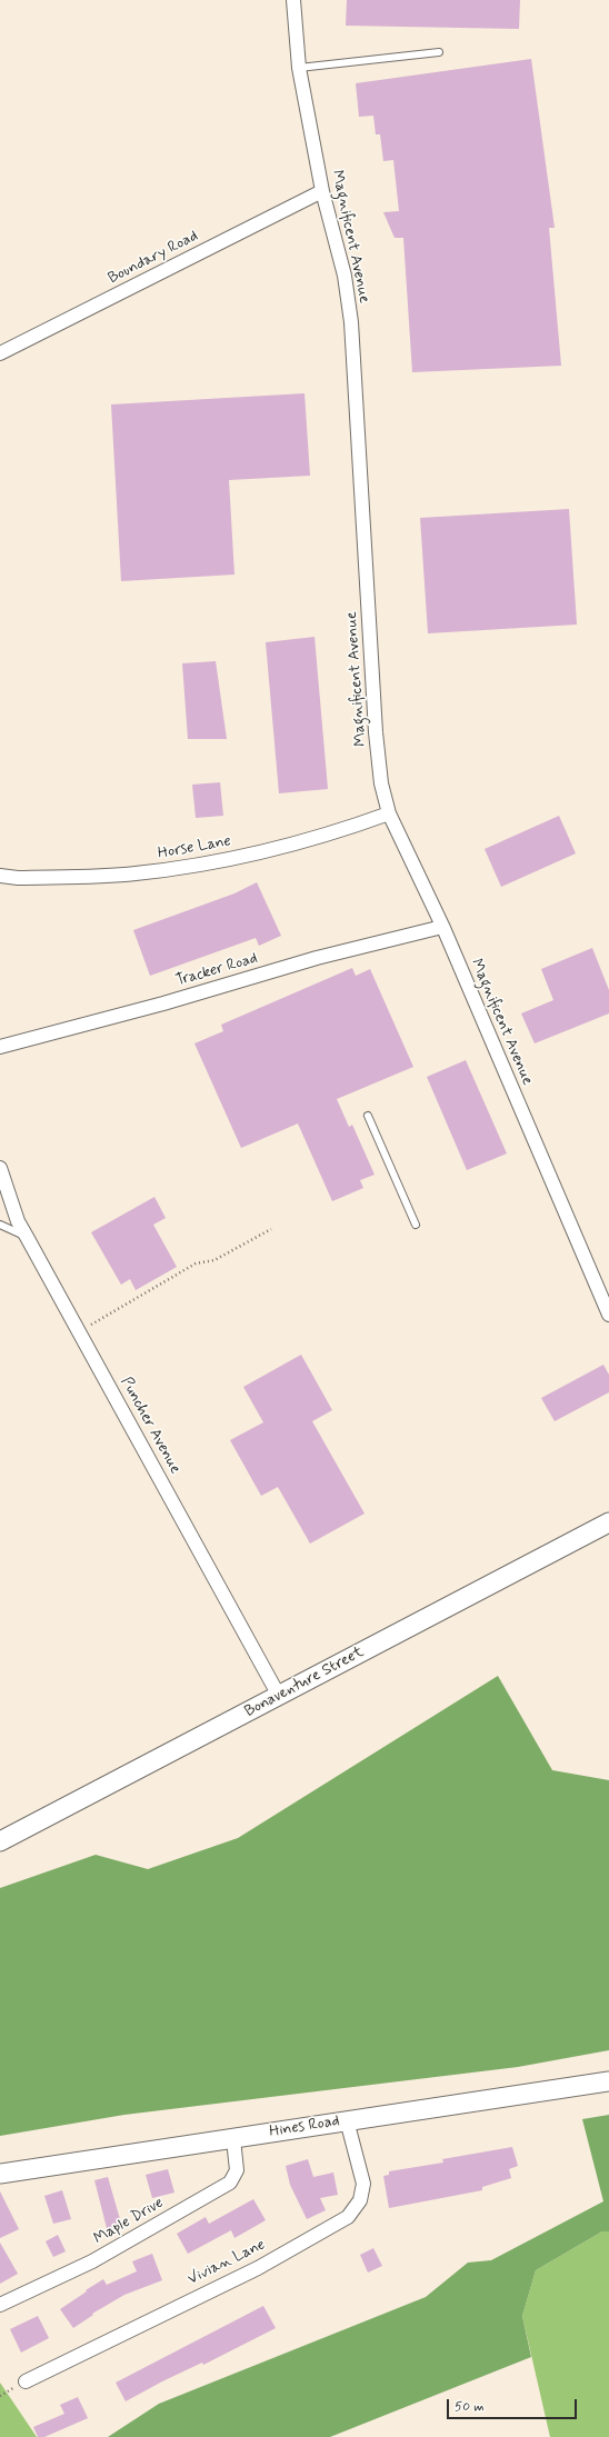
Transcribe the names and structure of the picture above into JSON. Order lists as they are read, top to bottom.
{
  "streets": {
    "street": [
      "Magnificent Avenue",
      "Boundary Road",
      "Horse Lane",
      "Tracker Road",
      "Puncher Avenue",
      "Bonaventure Street",
      "Hines Road",
      "Maple Drive",
      "Vivian Lane"
    ]
  },
  "crossings": [
    ["Magnificent Avenue", "Boundary Road"],
    ["Magnificent Avenue", "Horse Lane"],
    ["Magnificent Avenue", "Tracker Road"],
    ["Puncher Avenue", "Bonaventure Street"],
    ["Hines Road", "Maple Drive"],
    ["Hines Road", "Vivian Lane"]
  ],
  "scale_bar": "50 m"
}
